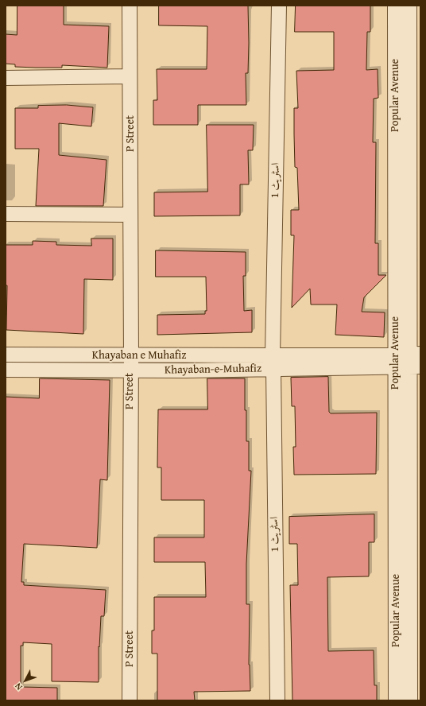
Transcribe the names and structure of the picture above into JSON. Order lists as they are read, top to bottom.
{
  "streets": {
    "street": [
      "Popular Avenue",
      "P Street",
      "اسٹریٹ 1",
      "Khayaban e Muhafiz",
      "Khayaban-e-Muhafiz"
    ]
  },
  "crossings": [
    ["Popular Avenue", "Khayaban-e-Muhafiz"],
    ["P Street", "Khayaban e Muhafiz"],
    ["P Street", "Khayaban-e-Muhafiz"],
    ["اسٹریٹ 1", "Khayaban e Muhafiz"],
    ["اسٹریٹ 1", "Khayaban-e-Muhafiz"],
    ["Khayaban e Muhafiz", "Khayaban-e-Muhafiz"]
  ],
  "north": "bottom left"
}
